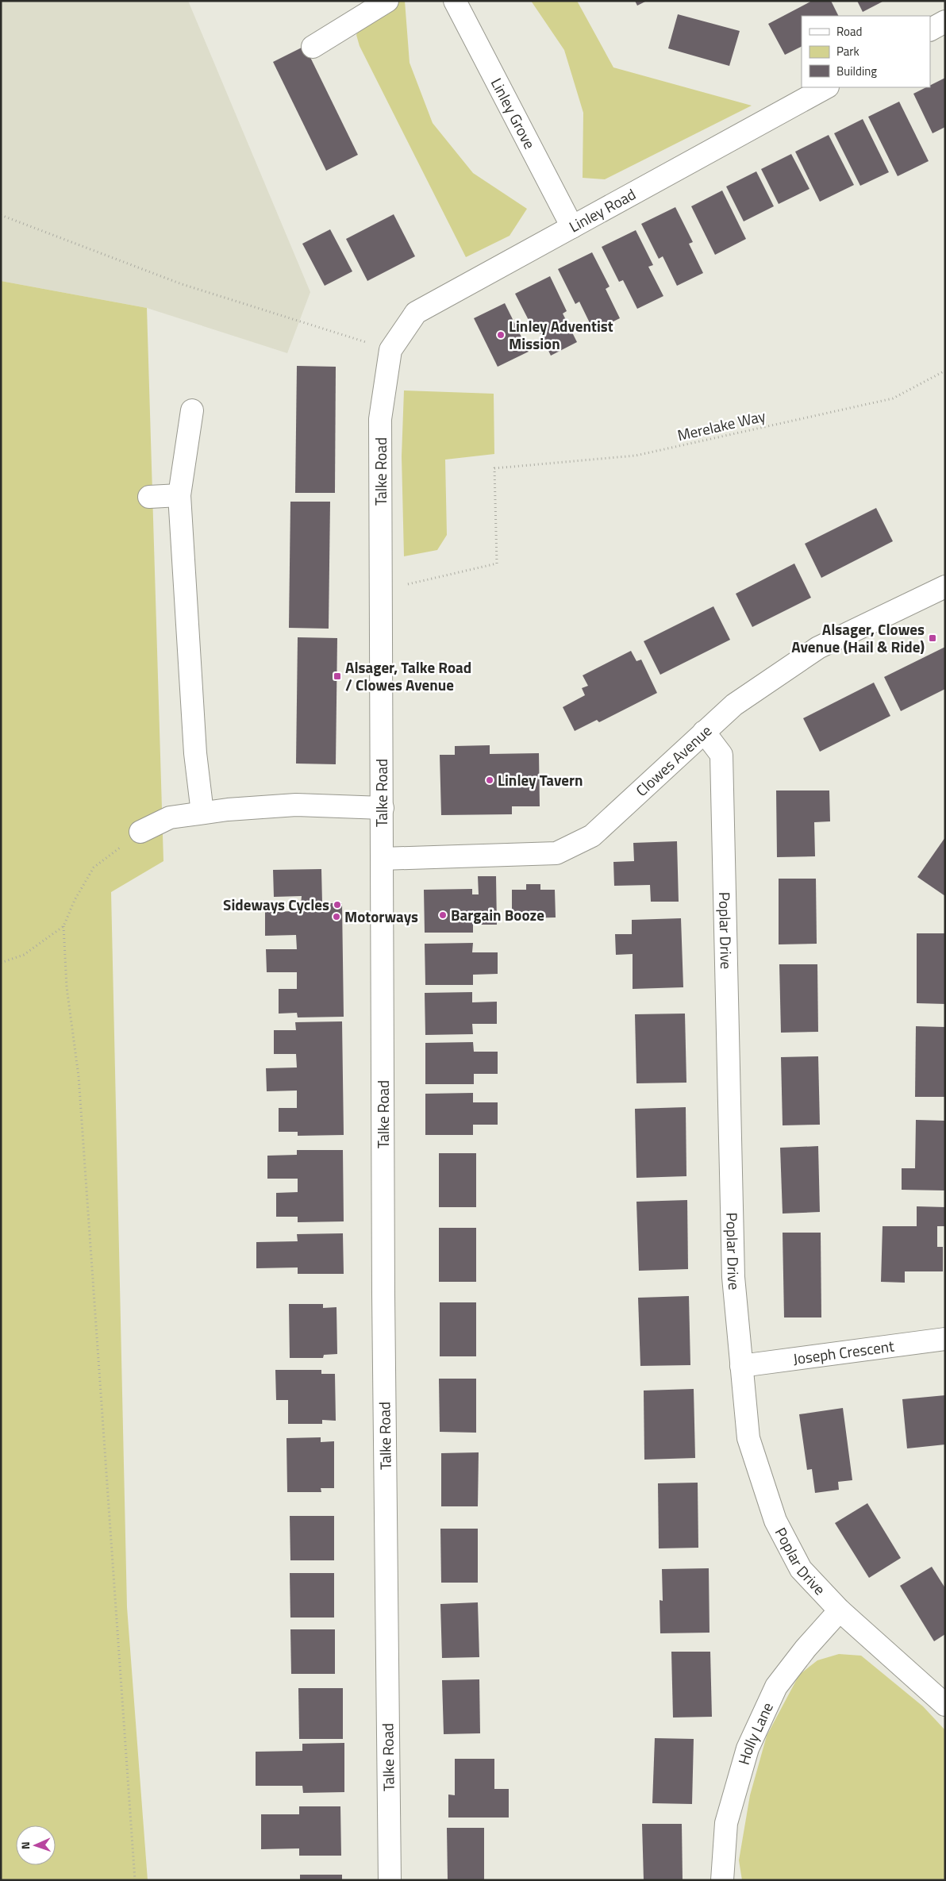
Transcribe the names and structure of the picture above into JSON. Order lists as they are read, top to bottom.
{
  "streets": {
    "street": [
      "Linley Grove",
      "Linley Road",
      "Talke Road",
      "Clowes Avenue",
      "Poplar Drive",
      "Joseph Crescent",
      "Holly Lane"
    ],
    "path": ["Merelake Way"]
  },
  "crossings": [
    ["Linley Grove", "Linley Road"],
    ["Linley Road", "Talke Road"],
    ["Merelake Way", "Talke Road"],
    ["Talke Road", "Clowes Avenue"],
    ["Clowes Avenue", "Poplar Drive"],
    ["Poplar Drive", "Joseph Crescent"],
    ["Poplar Drive", "Holly Lane"]
  ],
  "places": {
    "other": [
      "Linley Adventist Mission",
      "Linley Tavern",
      "Sideways Cycles",
      "Bargain Booze",
      "Motorways"
    ],
    "transit": ["Alsager, Clowes Avenue (Hail & Ride)", "Alsager, Talke Road / Clowes Avenue"]
  },
  "legend": ["Road", "Park", "Building"],
  "north": "left"
}
